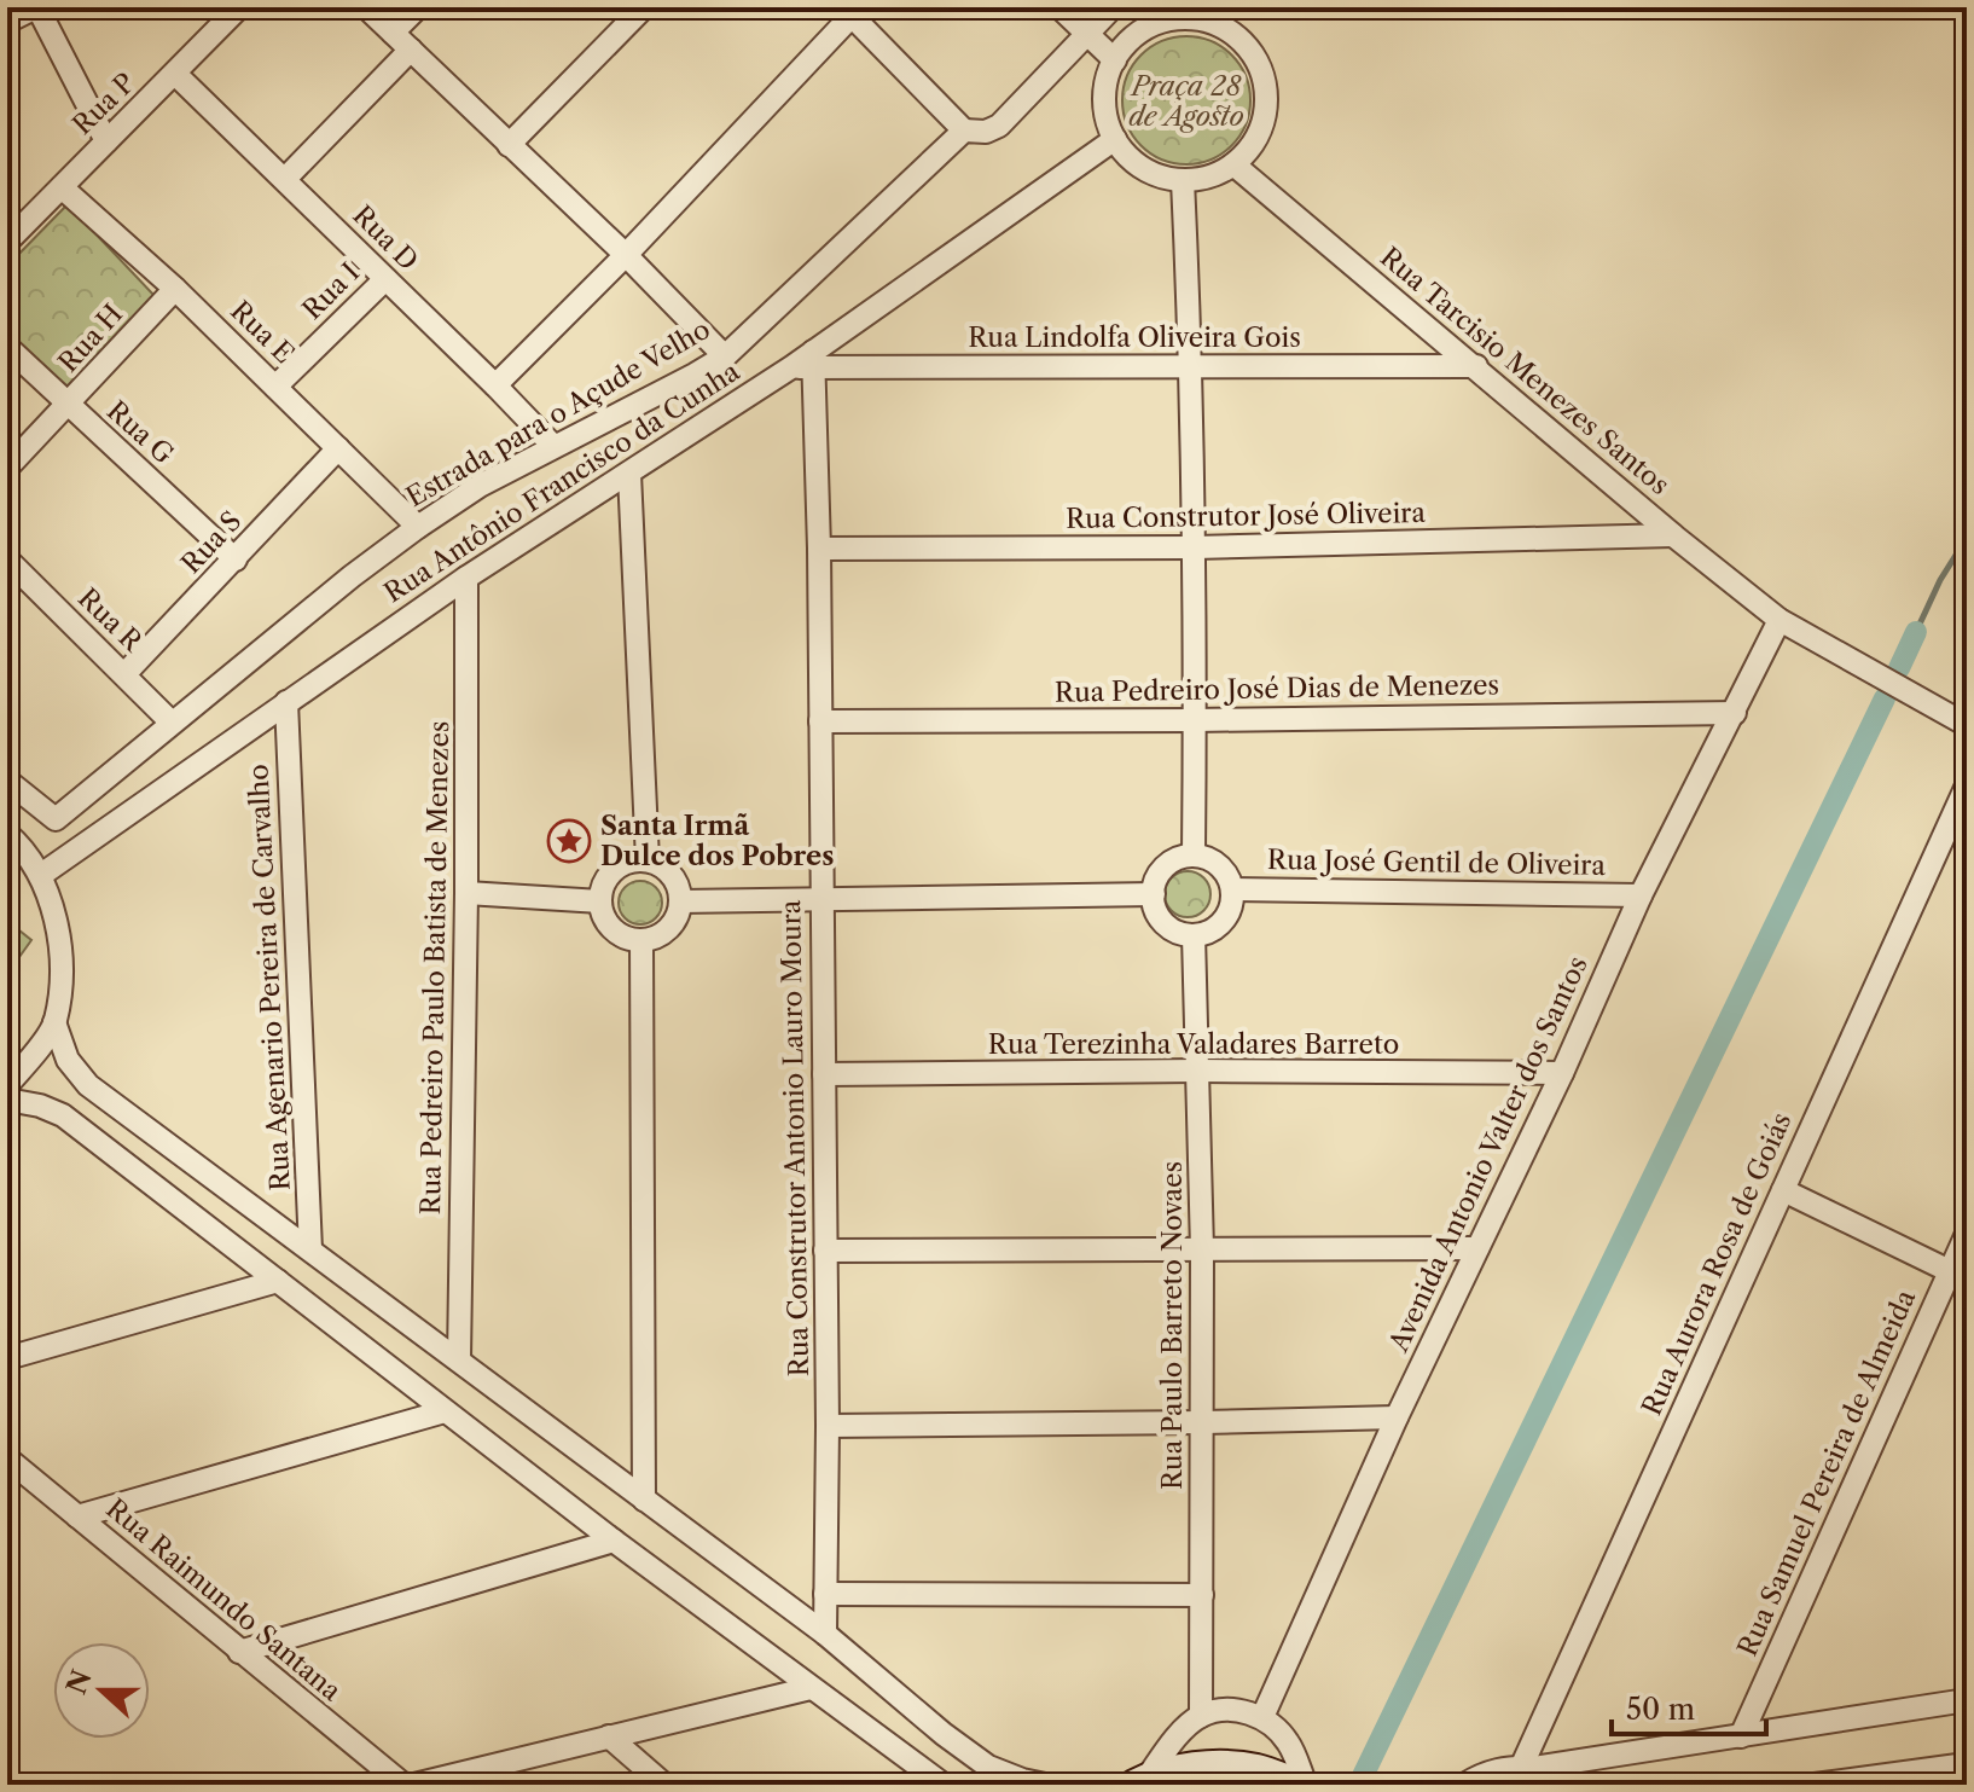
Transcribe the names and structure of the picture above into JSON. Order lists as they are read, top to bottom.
{
  "streets": {
    "street": [
      "Rua P",
      "Rua D",
      "Rua I",
      "Rua E",
      "Rua Lindolfa Oliveira Gois",
      "Rua H",
      "Rua Tarcisio Menezes Santos",
      "Estrada para o Açude Velho",
      "Rua G",
      "Rua Antônio Francisco da Cunha",
      "Rua Construtor José Oliveira",
      "Rua S",
      "Rua R",
      "Rua Pedreiro José Dias de Menezes",
      "Rua José Gentil de Oliveira",
      "Rua Pedreiro Paulo Batista de Menezes",
      "Rua Agenario Pereira de Carvalho",
      "Rua Terezinha Valadares Barreto",
      "Rua Construtor Antonio Lauro Moura",
      "Avenida Antonio Valter dos Santos",
      "Rua Aurora Rosa de Goiás",
      "Rua Paulo Barreto Novaes",
      "Rua Samuel Pereira de Almeida",
      "Rua Raimundo Santana"
    ]
  },
  "crossings": [
    ["Rua P", "Rua D"],
    ["Rua P", "Rua E"],
    ["Rua D", "Rua I"],
    ["Rua D", "Estrada para o Açude Velho"],
    ["Rua I", "Rua E"],
    ["Rua E", "Rua H"],
    ["Rua E", "Estrada para o Açude Velho"],
    ["Rua E", "Rua S"],
    ["Rua Lindolfa Oliveira Gois", "Rua Tarcisio Menezes Santos"],
    ["Rua Lindolfa Oliveira Gois", "Rua Antônio Francisco da Cunha"],
    ["Rua Lindolfa Oliveira Gois", "Rua Construtor Antonio Lauro Moura"],
    ["Rua H", "Rua G"],
    ["Rua Tarcisio Menezes Santos", "Rua Antônio Francisco da Cunha"],
    ["Rua Tarcisio Menezes Santos", "Rua Construtor José Oliveira"],
    ["Rua Tarcisio Menezes Santos", "Avenida Antonio Valter dos Santos"],
    ["Estrada para o Açude Velho", "Rua R"],
    ["Rua G", "Rua S"],
    ["Rua Antônio Francisco da Cunha", "Rua Pedreiro Paulo Batista de Menezes"],
    ["Rua Antônio Francisco da Cunha", "Rua Agenario Pereira de Carvalho"],
    ["Rua Antônio Francisco da Cunha", "Rua Construtor Antonio Lauro Moura"],
    ["Rua Construtor José Oliveira", "Rua Construtor Antonio Lauro Moura"],
    ["Rua S", "Rua R"],
    ["Rua Pedreiro José Dias de Menezes", "Rua Construtor Antonio Lauro Moura"],
    ["Rua Pedreiro José Dias de Menezes", "Avenida Antonio Valter dos Santos"],
    ["Rua José Gentil de Oliveira", "Avenida Antonio Valter dos Santos"],
    ["Rua José Gentil de Oliveira", "Rua Paulo Barreto Novaes"],
    ["Rua Terezinha Valadares Barreto", "Rua Construtor Antonio Lauro Moura"],
    ["Rua Terezinha Valadares Barreto", "Avenida Antonio Valter dos Santos"],
    ["Rua Terezinha Valadares Barreto", "Rua Paulo Barreto Novaes"]
  ],
  "parks": ["Praça 28 de Agosto"],
  "places": {
    "place": ["Santa Irmã Dulce dos Pobres"]
  },
  "scale_bar": "50 m",
  "north": "left"
}
